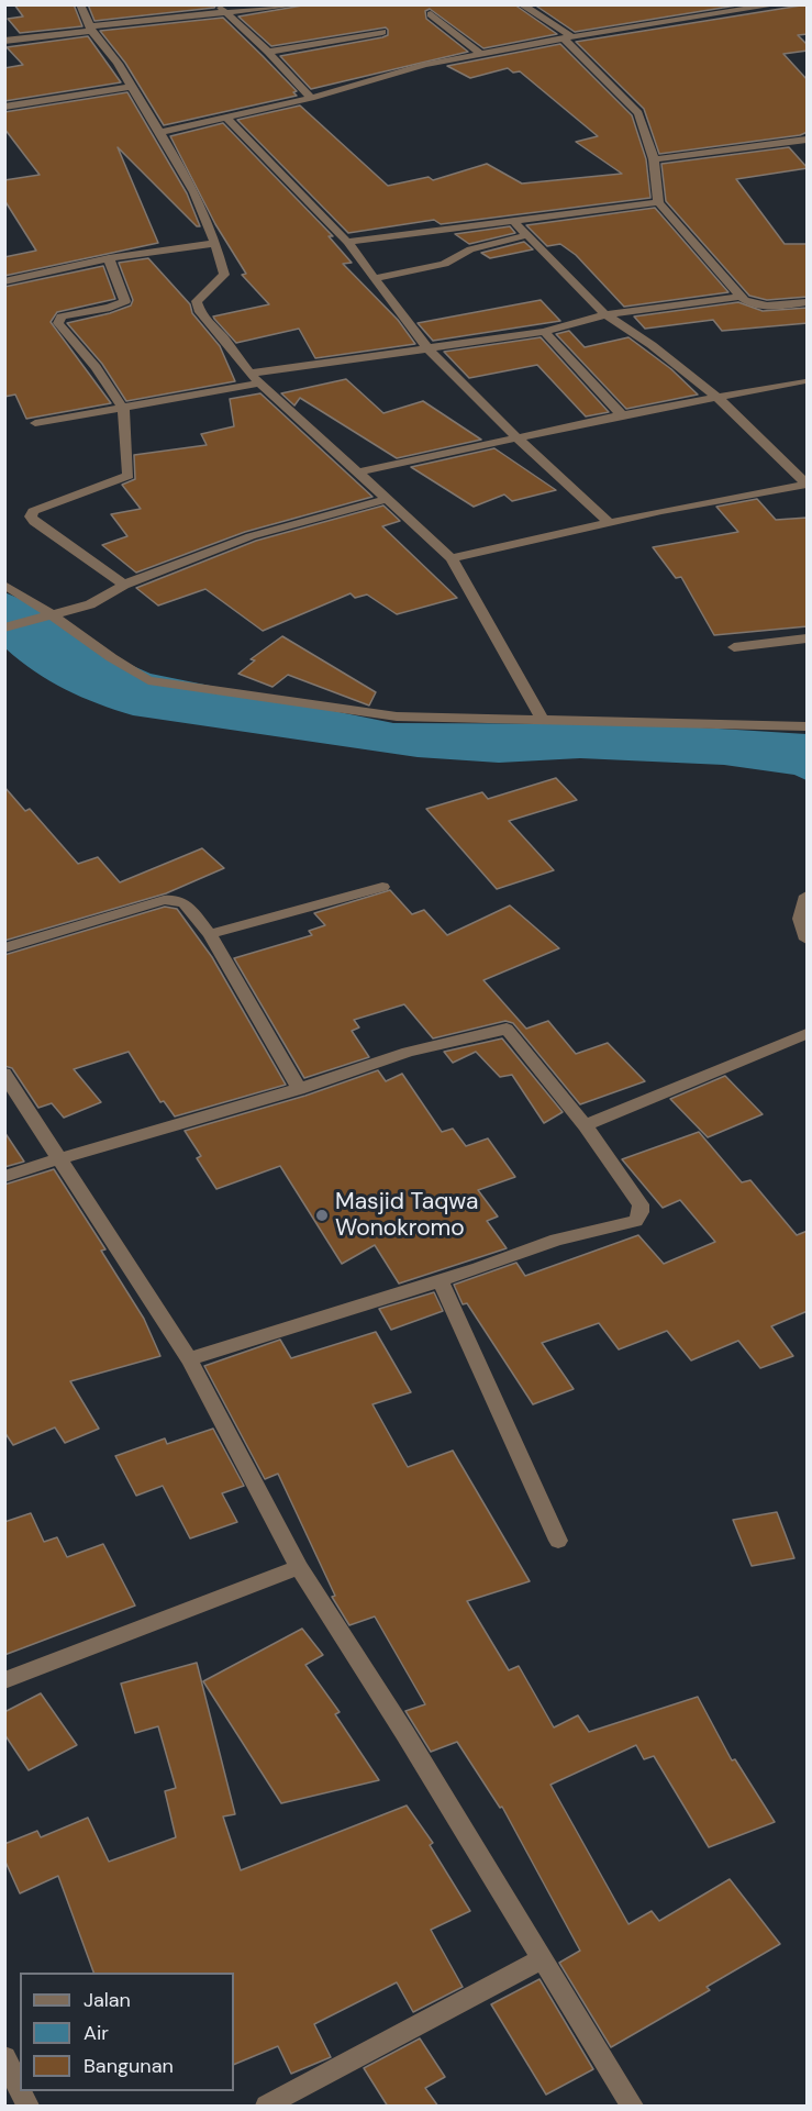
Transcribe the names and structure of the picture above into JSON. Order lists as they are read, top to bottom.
{
  "places": ["Masjid Taqwa Wonokromo"],
  "legend": ["Jalan", "Air", "Bangunan"]
}
